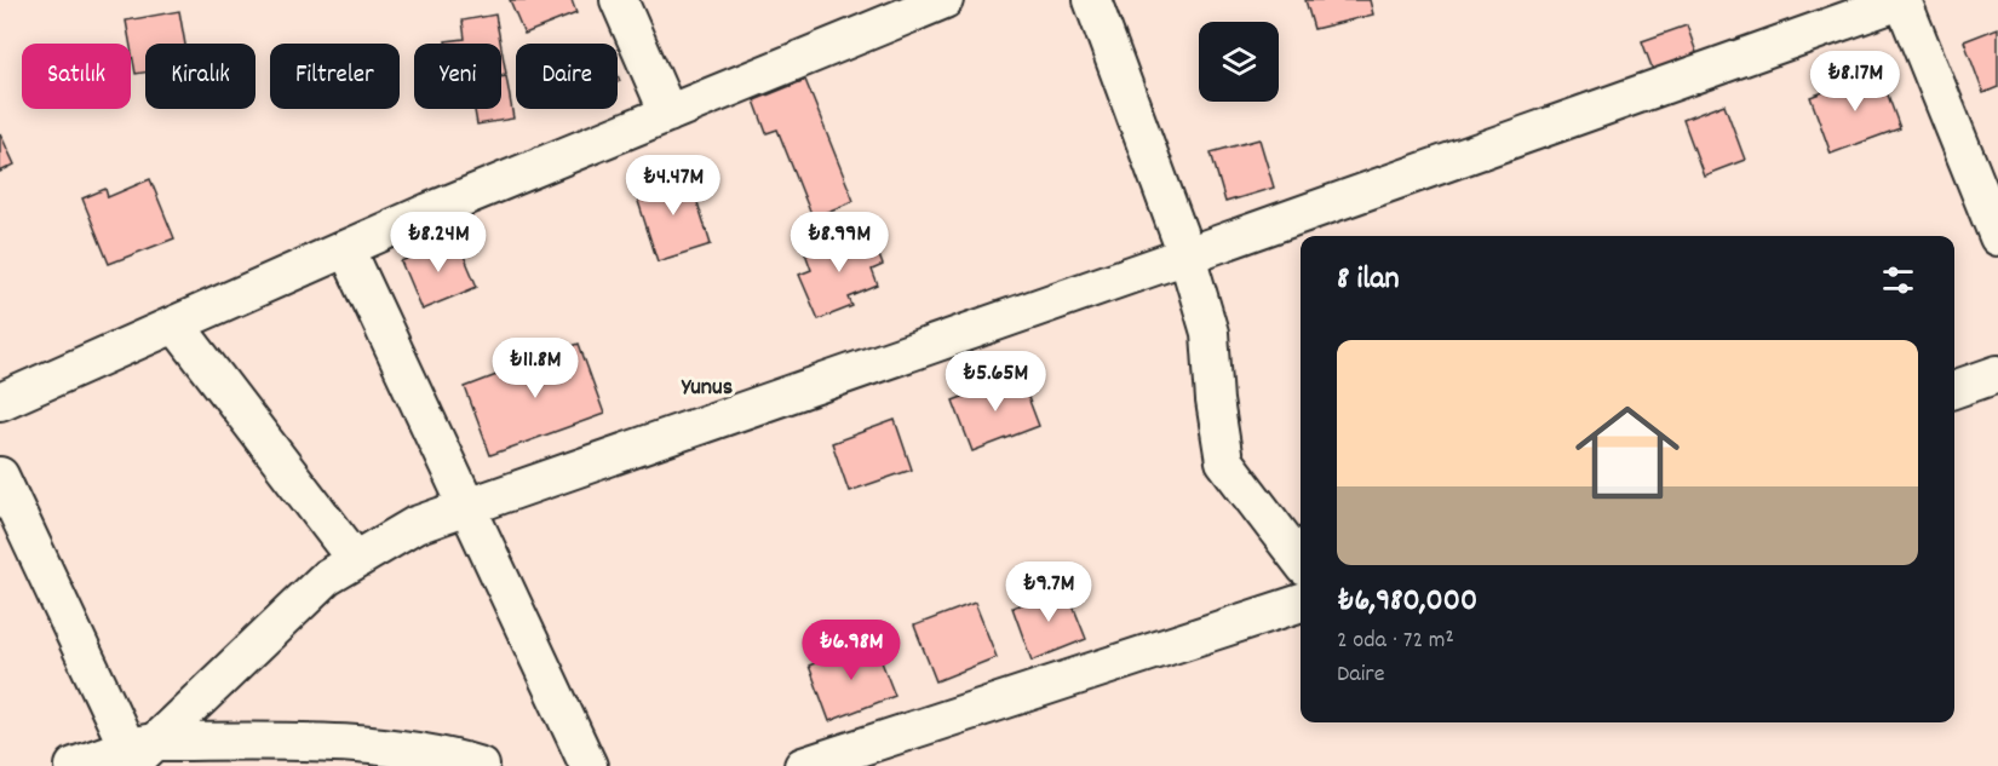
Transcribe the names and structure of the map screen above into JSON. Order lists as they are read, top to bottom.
{
  "districts": ["Yunus"],
  "page": {
    "chip": [
      "Satılık",
      "Kiralık",
      "Filtreler",
      "Yeni",
      "Daire"
    ],
    "price": [
      "₺8.17M",
      "₺4.47M",
      "₺8.24M",
      "₺8.99M",
      "₺11.8M",
      "₺5.65M",
      "₺9.7M",
      "₺6.98M"
    ],
    "heading": "8 ilan",
    "list": [
      {
        "name": "₺6,980,000",
        "note": "2 oda · 72 m² · Daire"
      }
    ]
  }
}
